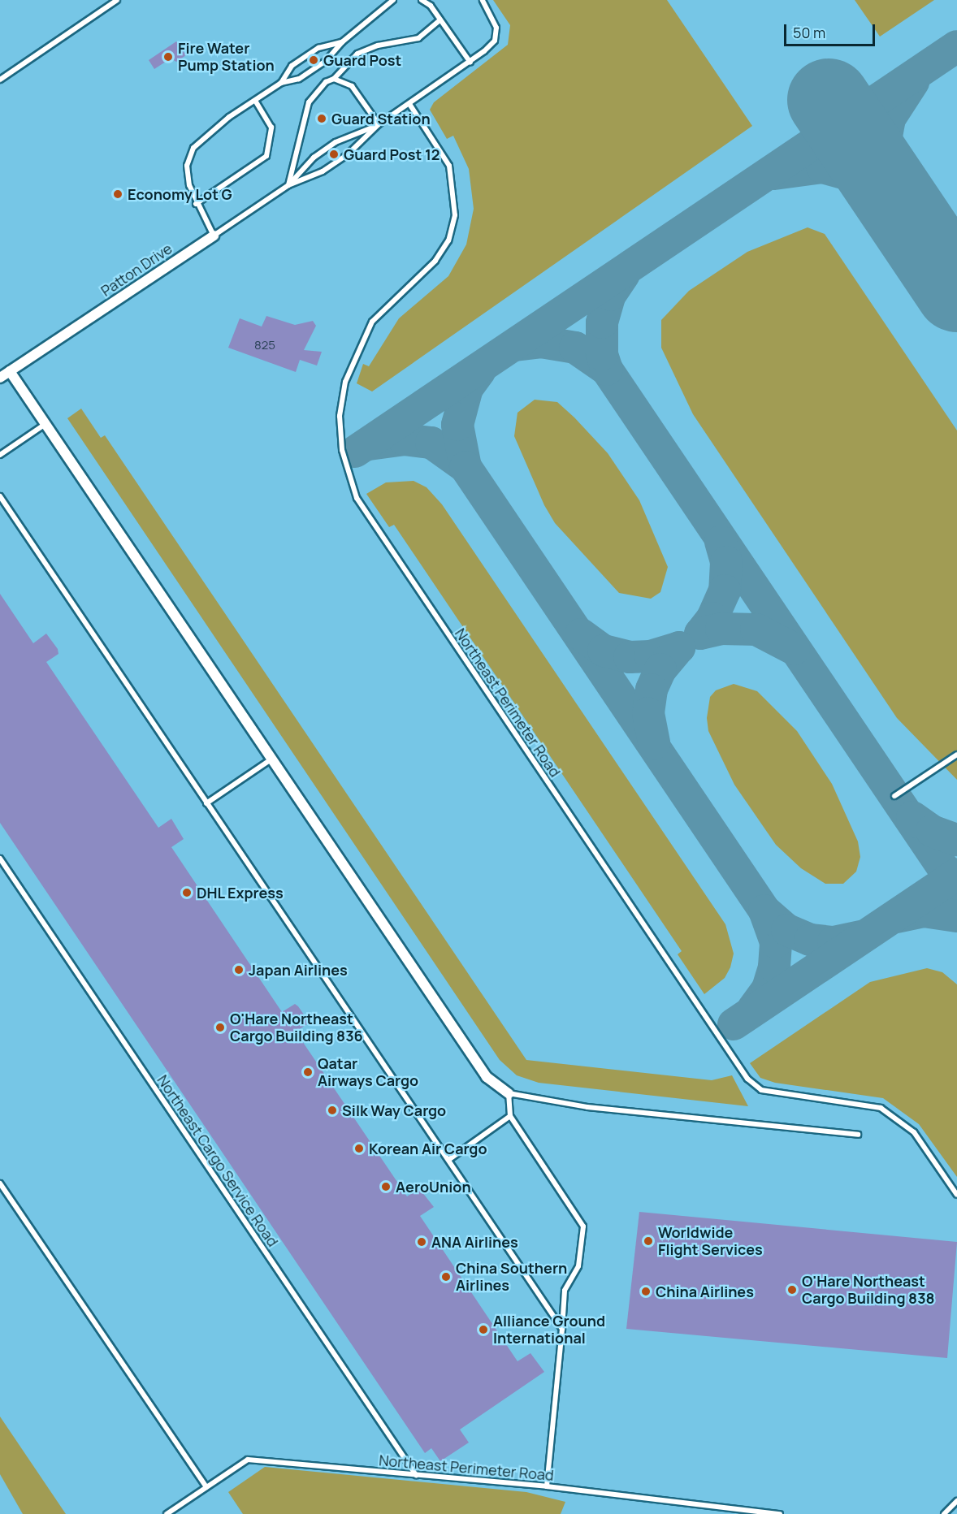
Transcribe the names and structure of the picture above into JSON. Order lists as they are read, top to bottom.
{
  "streets": {
    "street": ["Patton Drive"],
    "lane": ["Northeast Perimeter Road", "Northeast Cargo Service Road"]
  },
  "crossings": [
    ["Patton Drive", "Northeast Perimeter Road"],
    ["Northeast Perimeter Road", "Northeast Cargo Service Road"]
  ],
  "places": [
    "Fire Water Pump Station",
    "Guard Post",
    "Guard Station",
    "Guard Post 12",
    "Economy Lot G",
    "DHL Express",
    "Japan Airlines",
    "O'Hare Northeast Cargo Building 836",
    "Qatar Airways Cargo",
    "Silk Way Cargo",
    "Korean Air Cargo",
    "AeroUnion",
    "Worldwide Flight Services",
    "ANA Airlines",
    "China Southern Airlines",
    "O'Hare Northeast Cargo Building 838",
    "China Airlines",
    "Alliance Ground International"
  ],
  "house_numbers": ["825"],
  "scale_bar": "50 m"
}
